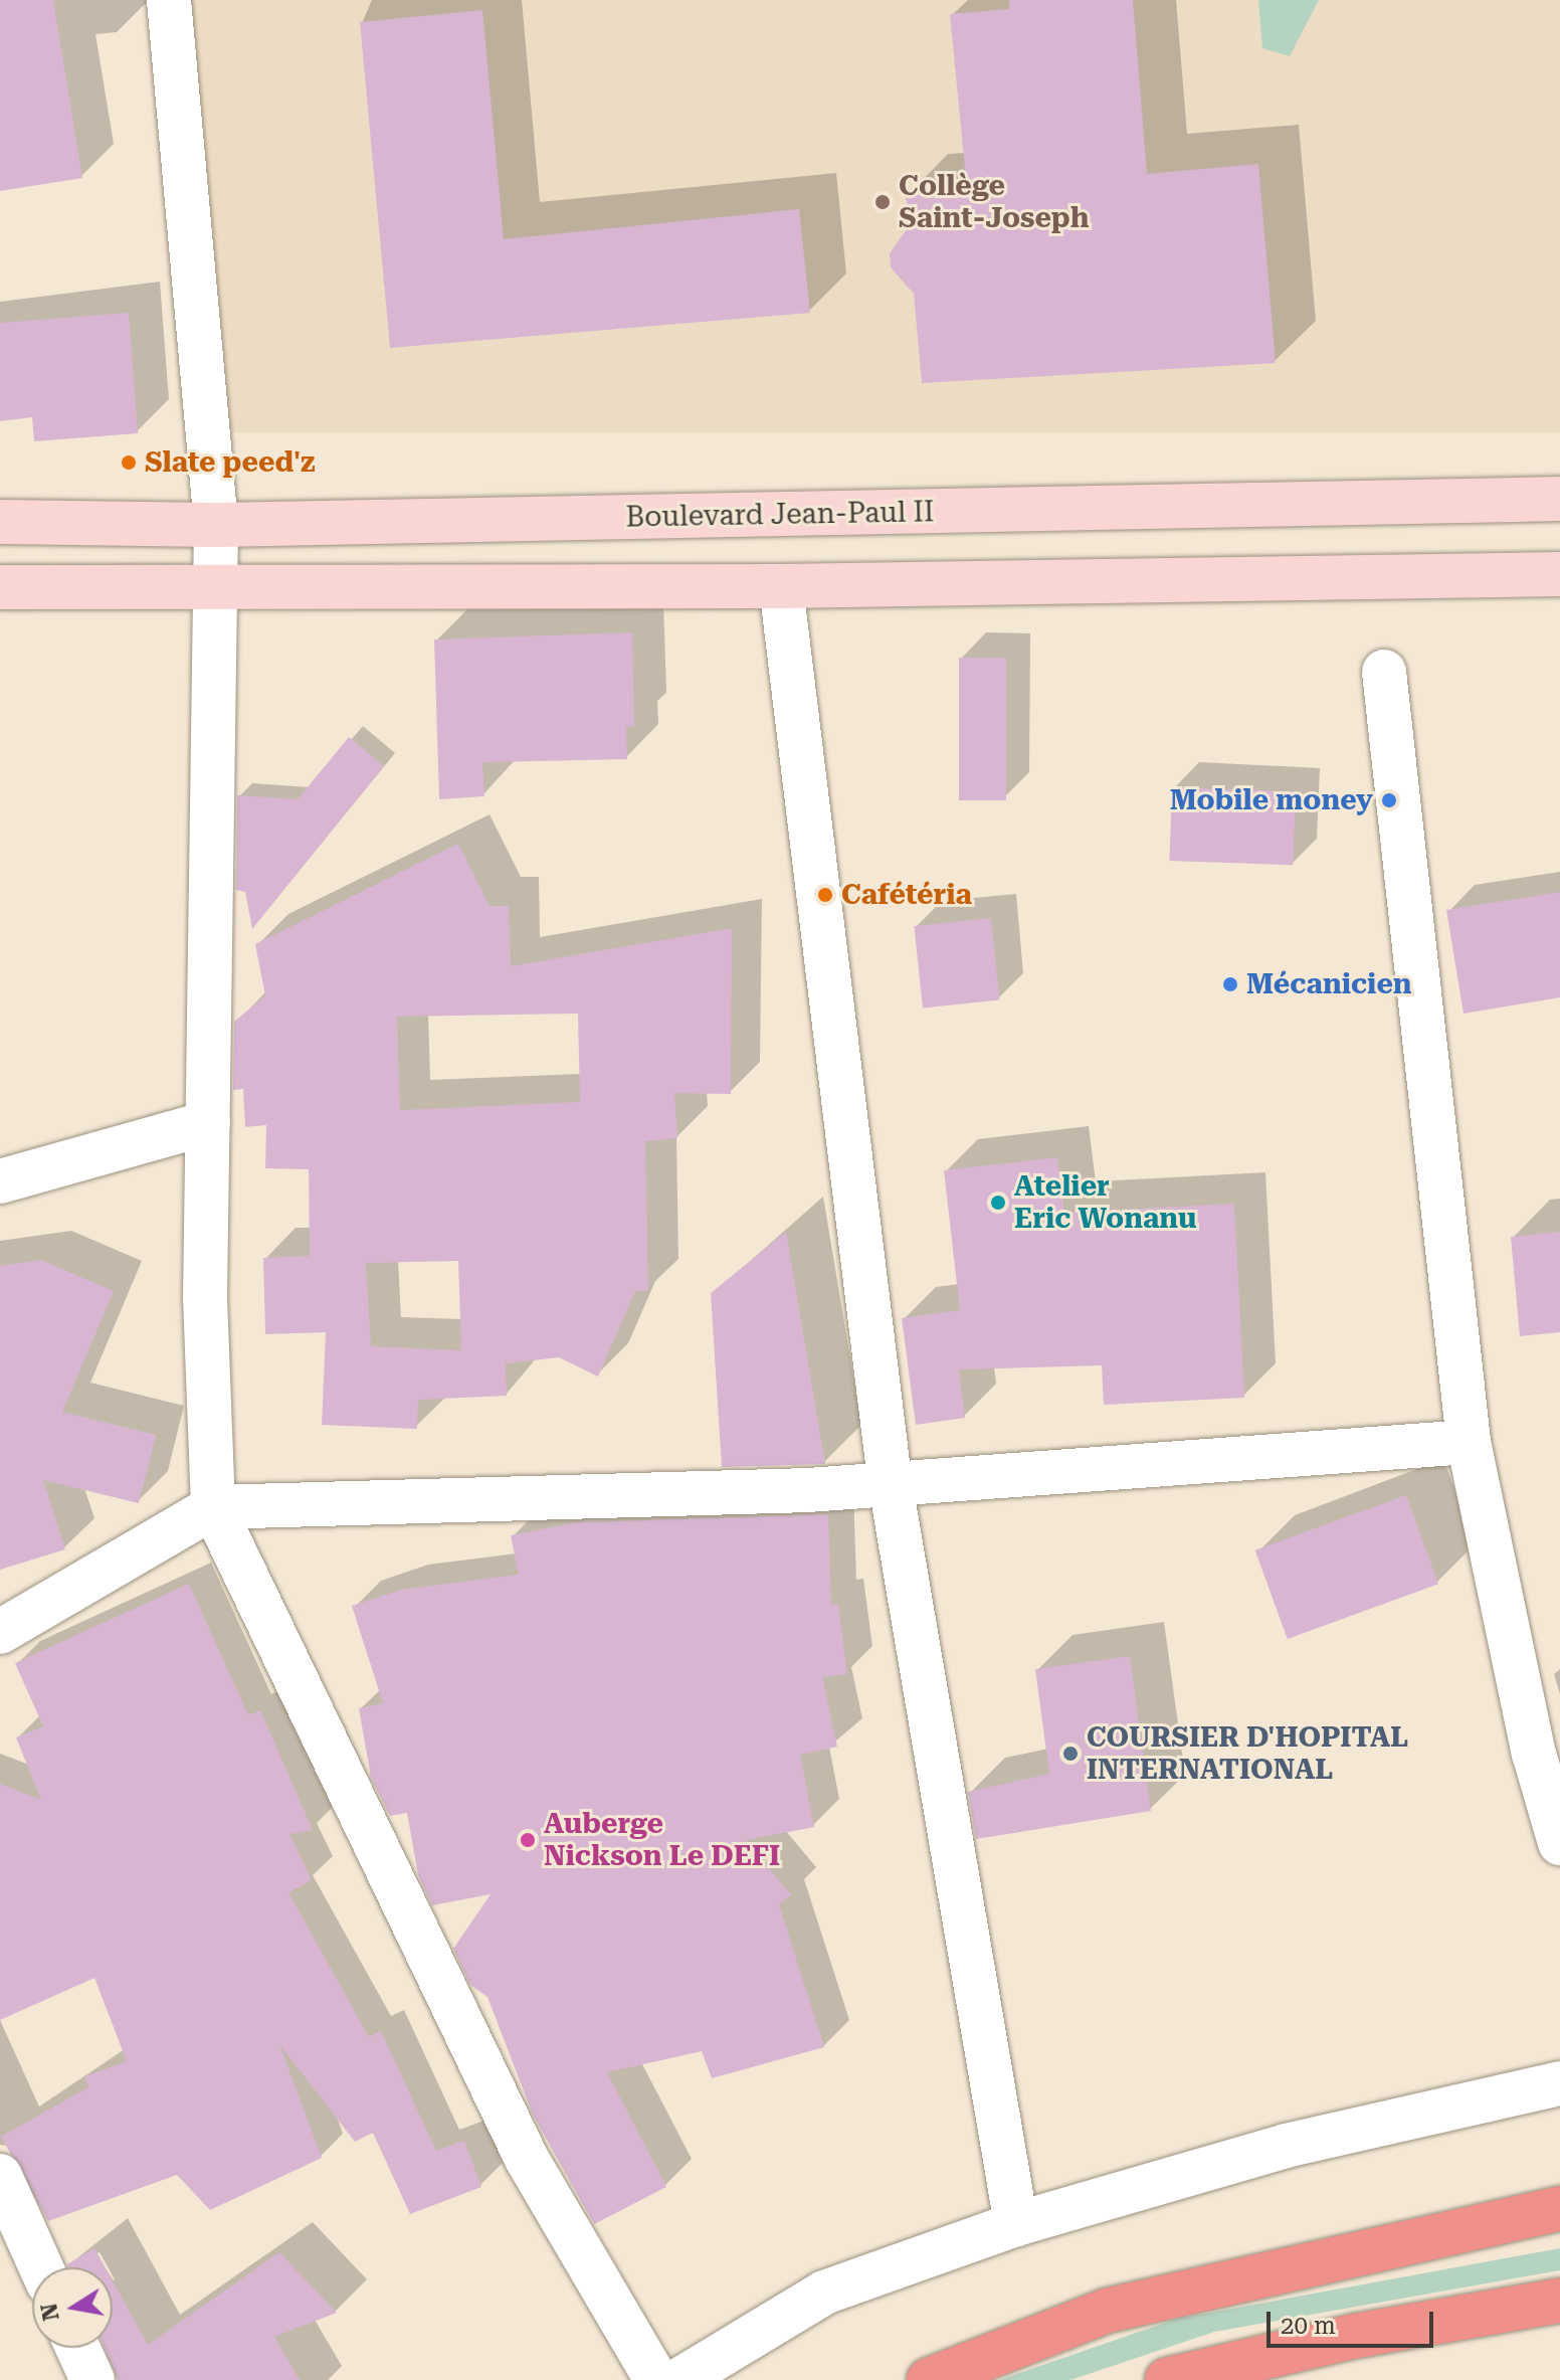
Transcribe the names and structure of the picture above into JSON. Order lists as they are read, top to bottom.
{
  "streets": {
    "main road": ["Boulevard Jean-Paul II"]
  },
  "places": [
    "Collège Saint-Joseph",
    "Slate peed'z",
    "Mobile money",
    "Cafétéria",
    "Mécanicien",
    "Atelier Eric Wonanu",
    "COURSIER D'HOPITAL INTERNATIONAL",
    "Auberge Nickson Le DEFI"
  ],
  "scale_bar": "20 m",
  "north": "left"
}
